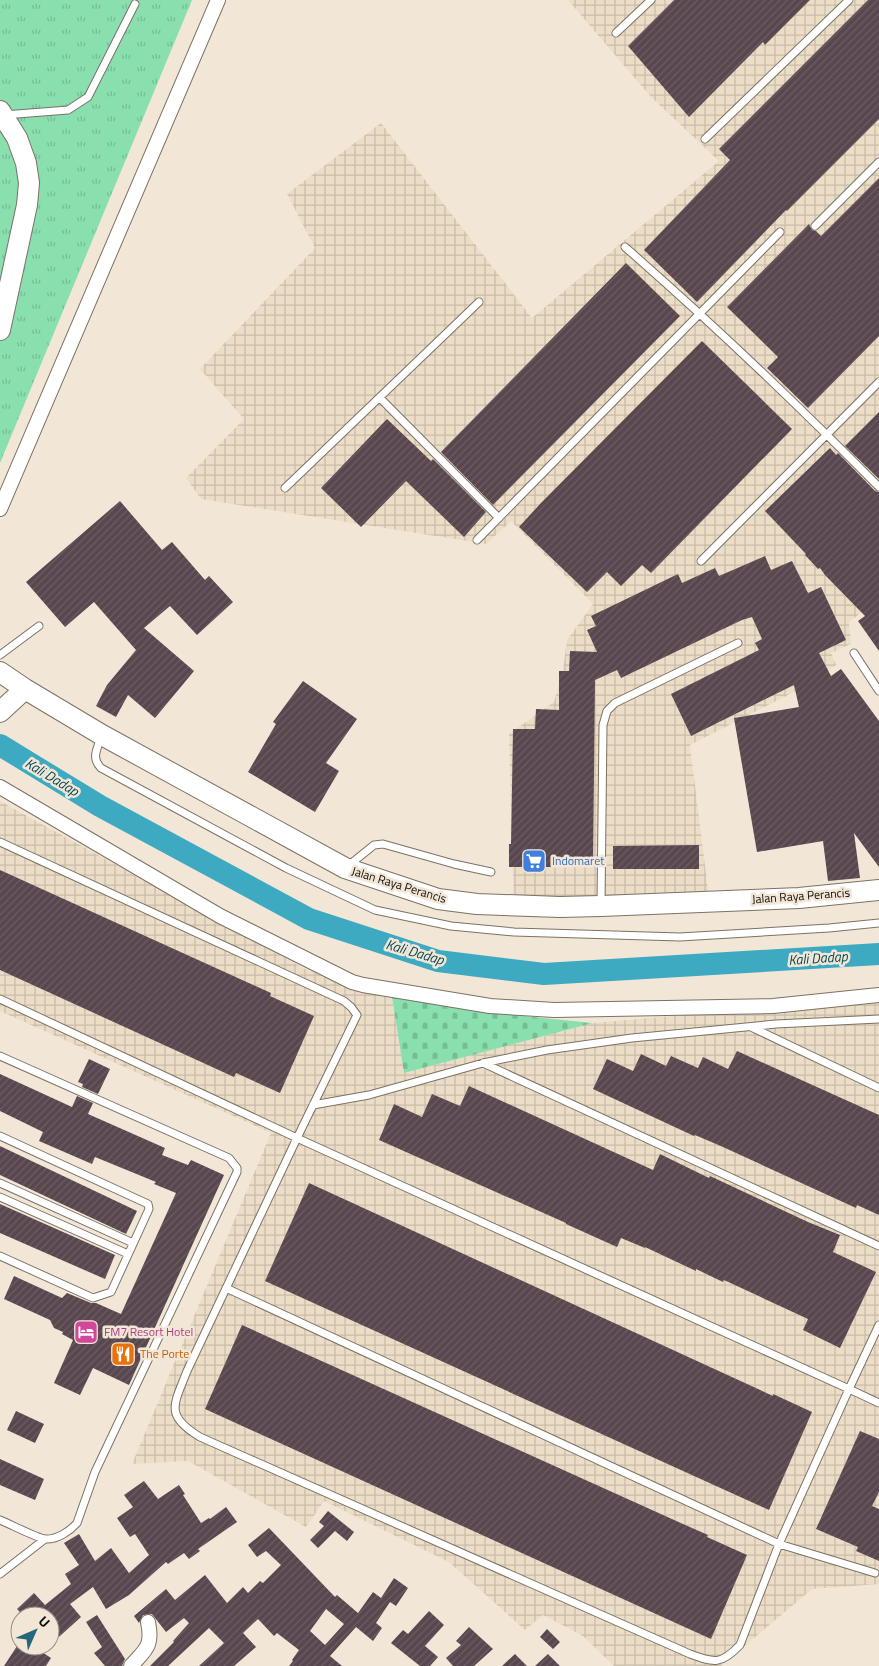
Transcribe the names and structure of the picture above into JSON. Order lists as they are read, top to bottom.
{
  "streets": {
    "street": ["Jalan Raya Perancis"]
  },
  "water": ["Kali Dadap"],
  "places": {
    "supermarket": ["Indomaret"],
    "hotel": ["FM7 Resort Hotel"],
    "restaurant": ["The Porte"]
  },
  "north": "top right"
}
